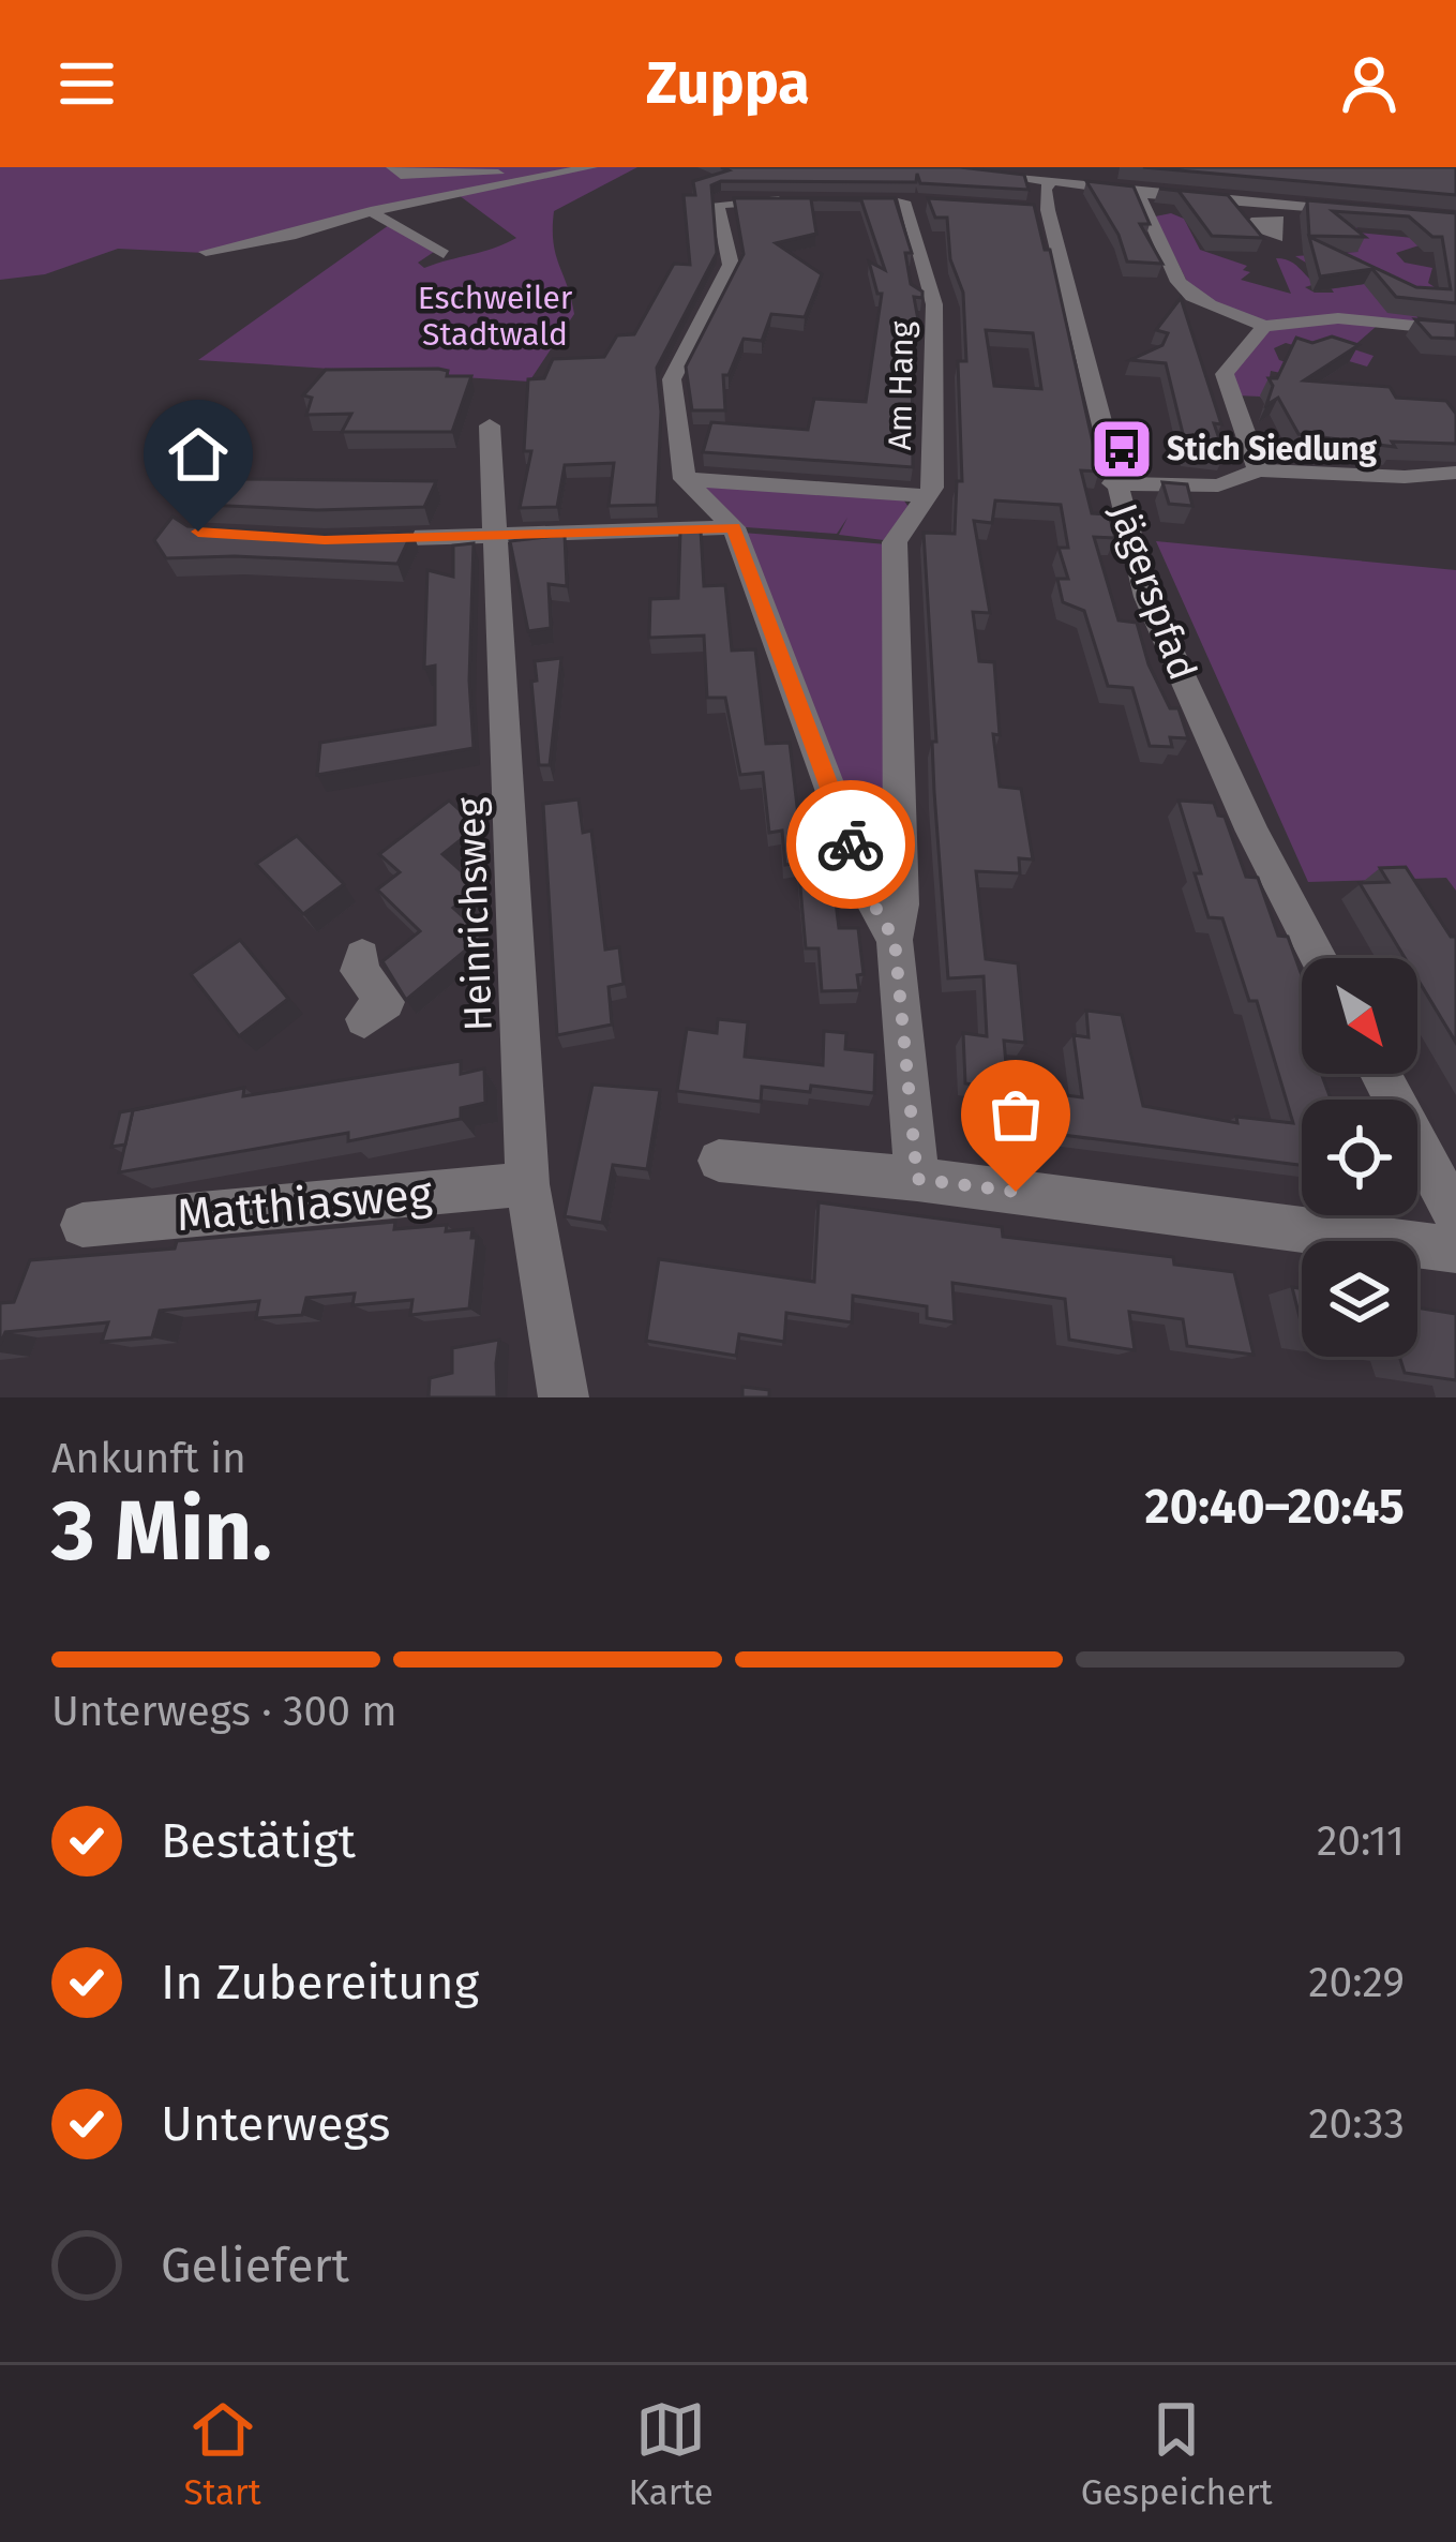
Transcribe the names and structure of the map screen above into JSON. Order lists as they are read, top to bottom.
{
  "streets": {
    "street": [
      "Am Hang",
      "Jägerspfad",
      "Heinrichsweg",
      "Matthiasweg"
    ]
  },
  "crossings": [
    ["Heinrichsweg", "Matthiasweg"]
  ],
  "parks": ["Eschweiler Stadtwald"],
  "places": {
    "bus stop": ["Stich Siedlung"]
  },
  "north": "bottom right",
  "page": {
    "header": "Zuppa",
    "heading": ["3 Min.", "Ankunft in", "20:40–20:45"],
    "bar": "Unterwegs · 300 m",
    "list": [
      ["Bestätigt", "20:11"],
      ["In Zubereitung", "20:29"],
      ["Unterwegs", "20:33"],
      "Geliefert"
    ],
    "tabs": ["Start", "Karte", "Gespeichert"]
  }
}
